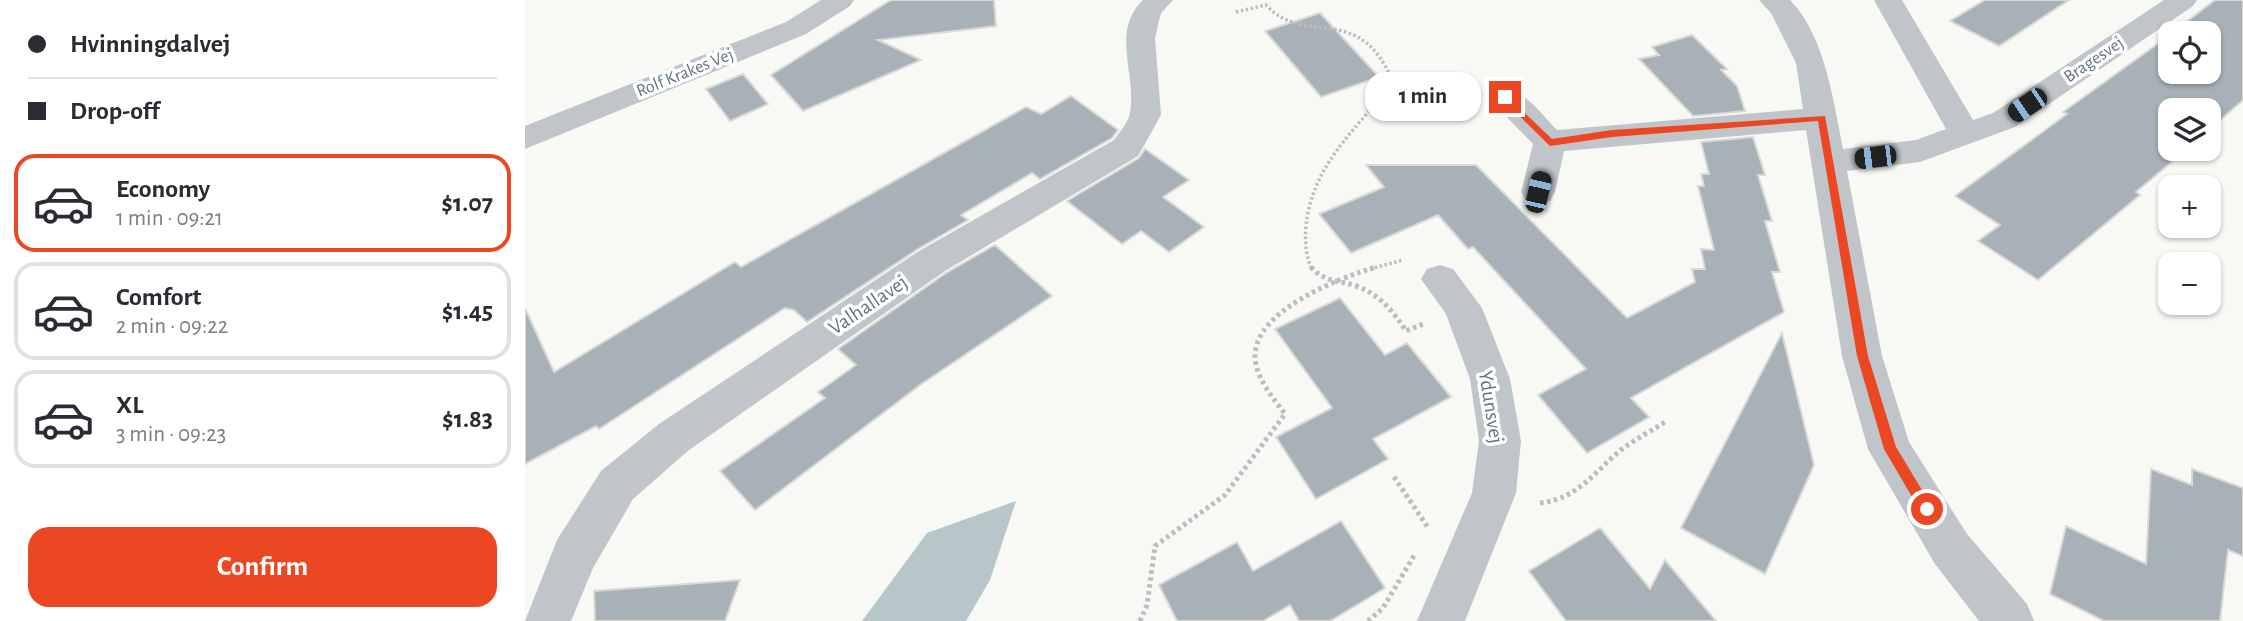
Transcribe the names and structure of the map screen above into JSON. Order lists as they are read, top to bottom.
{
  "streets": {
    "street": [
      "Bragesvej",
      "Rolf Krakes Vej",
      "Valhallavej",
      "Ydunsvej"
    ]
  },
  "page": {
    "banner": ["Hvinningdalvej", "Drop-off"],
    "map_buttons": ["+", "−"],
    "bubble": "1 min",
    "list": [
      {
        "name": "Economy",
        "note": "1 min · 09:21",
        "value": "$1.07"
      },
      {
        "name": "Comfort",
        "note": "2 min · 09:22",
        "value": "$1.45"
      },
      {
        "name": "XL",
        "note": "3 min · 09:23",
        "value": "$1.83"
      }
    ],
    "buttons": "Confirm"
  }
}
